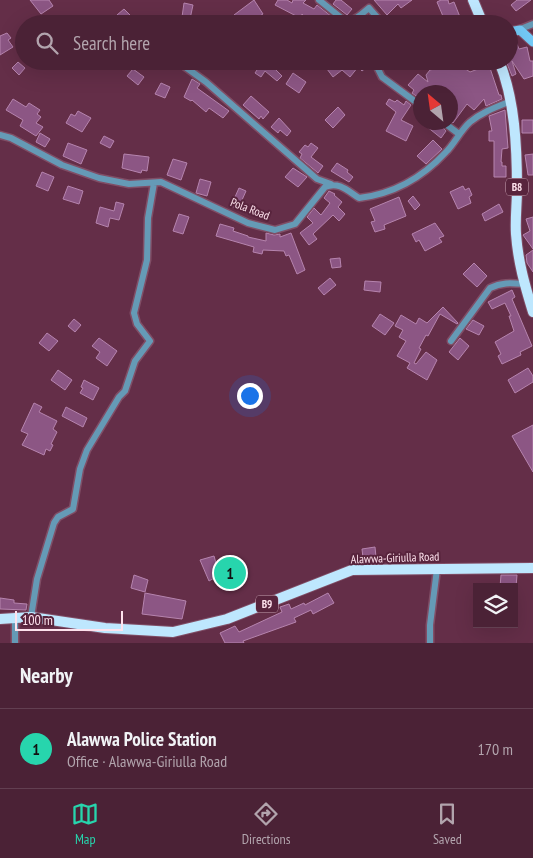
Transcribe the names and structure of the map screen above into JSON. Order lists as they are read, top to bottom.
{
  "streets": {
    "main road": ["B8", "Alawwa-Giriulla Road", "B9"],
    "street": ["Pola Road"]
  },
  "scale_bar": "100 m",
  "north": "top left",
  "page": {
    "search": "Search here",
    "pins": "1",
    "scale": "100 m",
    "heading": "Nearby",
    "list": [
      {
        "mark": "1",
        "name": "Alawwa Police Station",
        "note": "Office · Alawwa-Giriulla Road",
        "value": "170 m"
      }
    ],
    "nav": ["Map", "Directions", "Saved"]
  }
}
